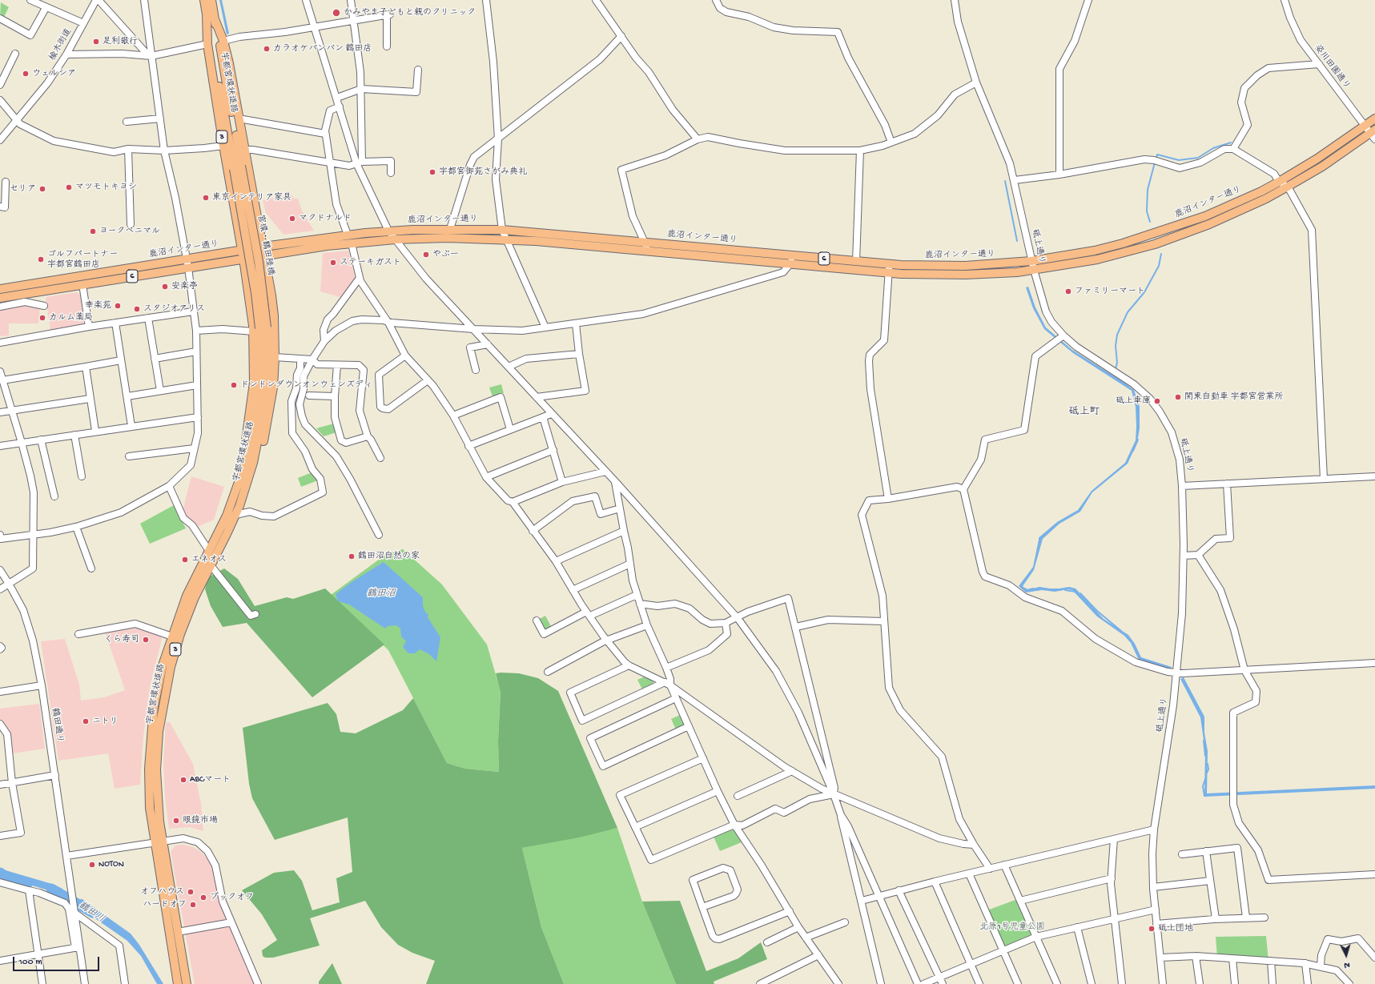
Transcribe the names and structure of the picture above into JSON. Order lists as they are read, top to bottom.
{
  "streets": {
    "main road": [
      "宇都宮環状道路",
      "3",
      "鹿沼インター通り",
      "宮環・鶴田陸橋",
      "6"
    ],
    "street": [
      "楡木街道",
      "姿川田園通り",
      "砥上通り",
      "鶴田通り"
    ]
  },
  "crossings": [
    ["姿川田園通り", "鹿沼インター通り"],
    ["宇都宮環状道路", "3"],
    ["宇都宮環状道路", "宮環・鶴田陸橋"],
    ["3", "鹿沼インター通り"],
    ["3", "宮環・鶴田陸橋"],
    ["鹿沼インター通り", "砥上通り"]
  ],
  "districts": ["砥上町"],
  "water": ["鶴田沼", "鶴田川"],
  "parks": ["北原1号児童公園"],
  "places": [
    "かみやま子どもと親のクリニック",
    "足利銀行",
    "カラオケバンバン 鶴田店",
    "ウェルシア",
    "宇都宮御苑さがみ典礼",
    "マツモトキヨシ",
    "セリア",
    "東京インテリア家具",
    "マクドナルド",
    "ヨークベニマル",
    "やぶ一",
    "ゴルフパートナー 宇都宮鶴田店",
    "ステーキガスト",
    "安楽亭",
    "ファミリーマート",
    "幸楽苑",
    "スタジオアリス",
    "カルム薬局",
    "ドンドンダウンオンウェンズディ",
    "関東自動車 宇都宮営業所",
    "砥上車庫",
    "鶴田沼自然の家",
    "エネオス",
    "くら寿司",
    "ニトリ",
    "ABCマート",
    "眼鏡市場",
    "NOTON",
    "オフハウス",
    "ブックオフ",
    "ハードオフ",
    "砥上団地"
  ],
  "scale_bar": "100 m",
  "north": "bottom"
}
